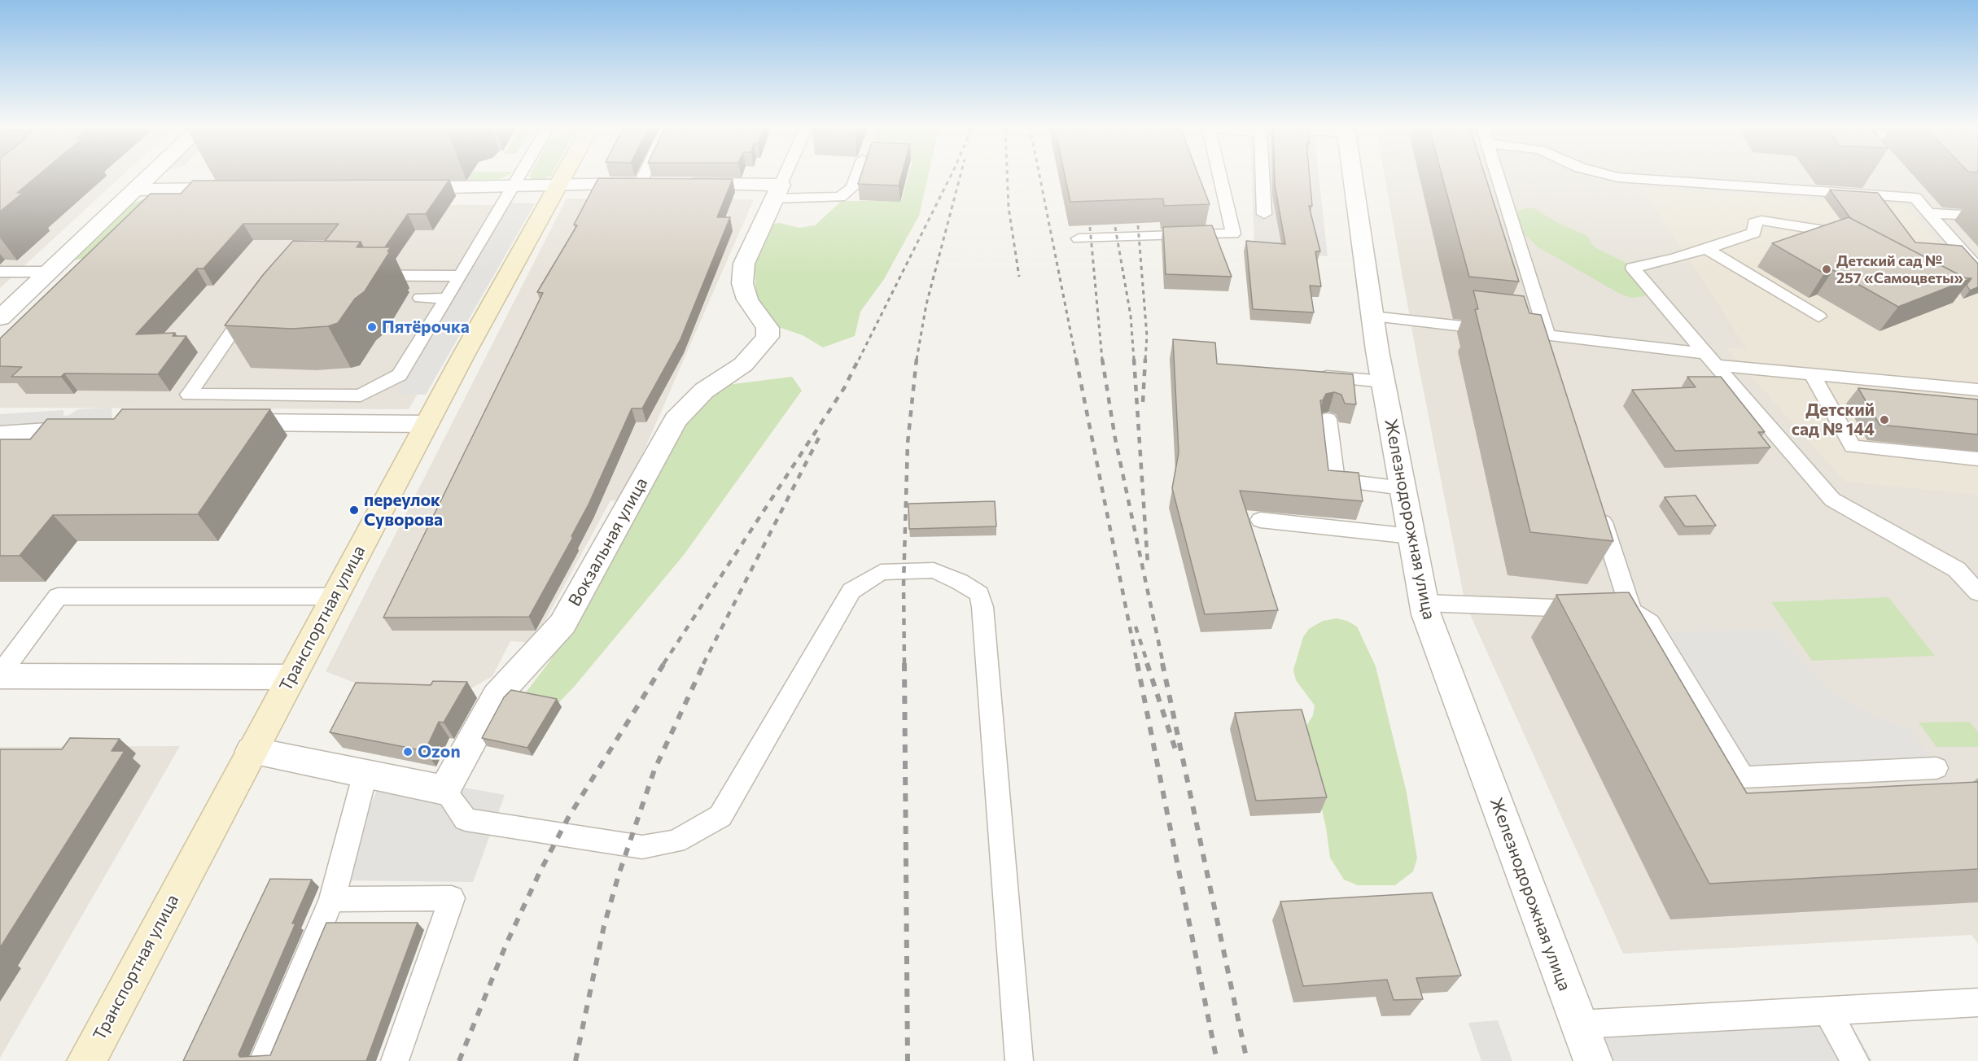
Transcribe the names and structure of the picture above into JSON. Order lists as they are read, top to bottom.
{
  "streets": {
    "street": ["Железнодорожная улица", "Вокзальная улица", "Транспортная улица"]
  },
  "places": [
    "Детский сад № 257 «Самоцветы»",
    "Пятёрочка",
    "Детский сад № 144",
    "переулок Суворова",
    "Ozon"
  ]
}
